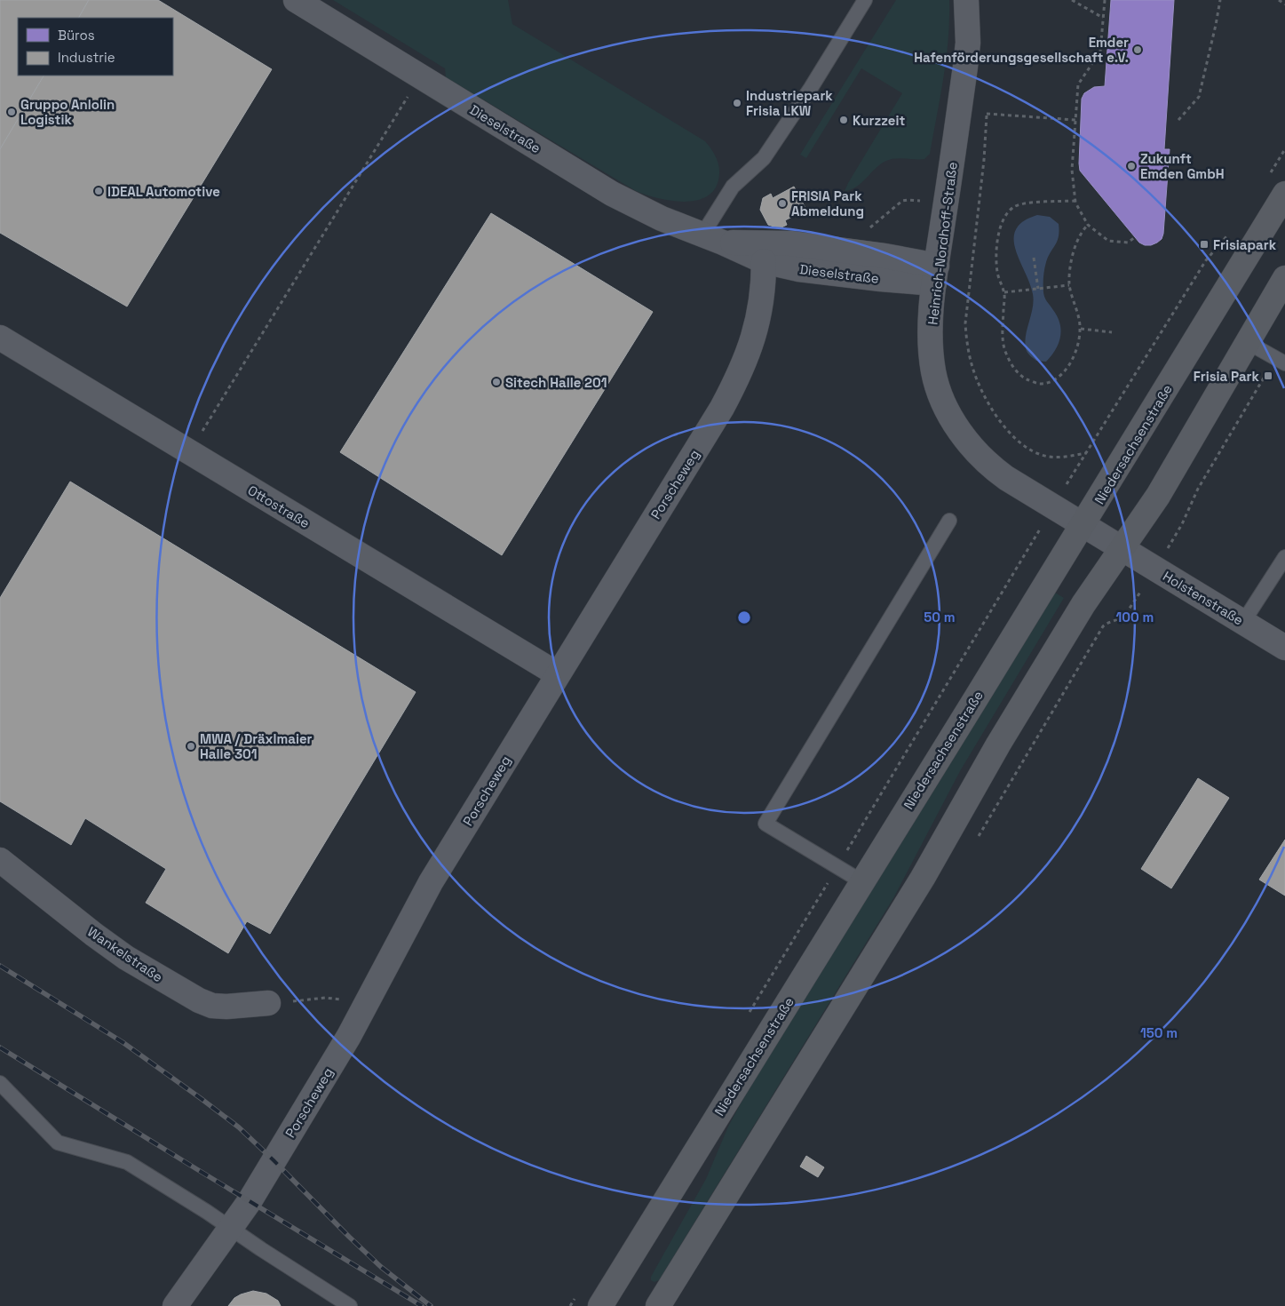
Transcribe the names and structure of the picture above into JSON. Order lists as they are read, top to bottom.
{
  "streets": {
    "main road": ["Niedersachsenstraße"],
    "street": [
      "Dieselstraße",
      "Heinrich-Nordhoff-Straße",
      "Porscheweg",
      "Ottostraße",
      "Holstenstraße",
      "Wankelstraße"
    ]
  },
  "crossings": [
    ["Dieselstraße", "Heinrich-Nordhoff-Straße"],
    ["Dieselstraße", "Porscheweg"],
    ["Heinrich-Nordhoff-Straße", "Niedersachsenstraße"],
    ["Heinrich-Nordhoff-Straße", "Holstenstraße"],
    ["Porscheweg", "Ottostraße"]
  ],
  "places": {
    "other": [
      "Emder Hafenförderungsgesellschaft e.V.",
      "Industriepark Frisia LKW",
      "Gruppo Anlolin Logistik",
      "Kurzzeit",
      "Zukunft Emden GmbH",
      "IDEAL Automotive",
      "FRISIA Park Abmeldung",
      "Sitech Halle 201",
      "MWA / Dräxlmaier Halle 301"
    ],
    "transit": ["Frisiapark", "Frisia Park"]
  },
  "legend": ["Büros", "Industrie"],
  "rings": ["50 m", "100 m", "150 m"]
}
